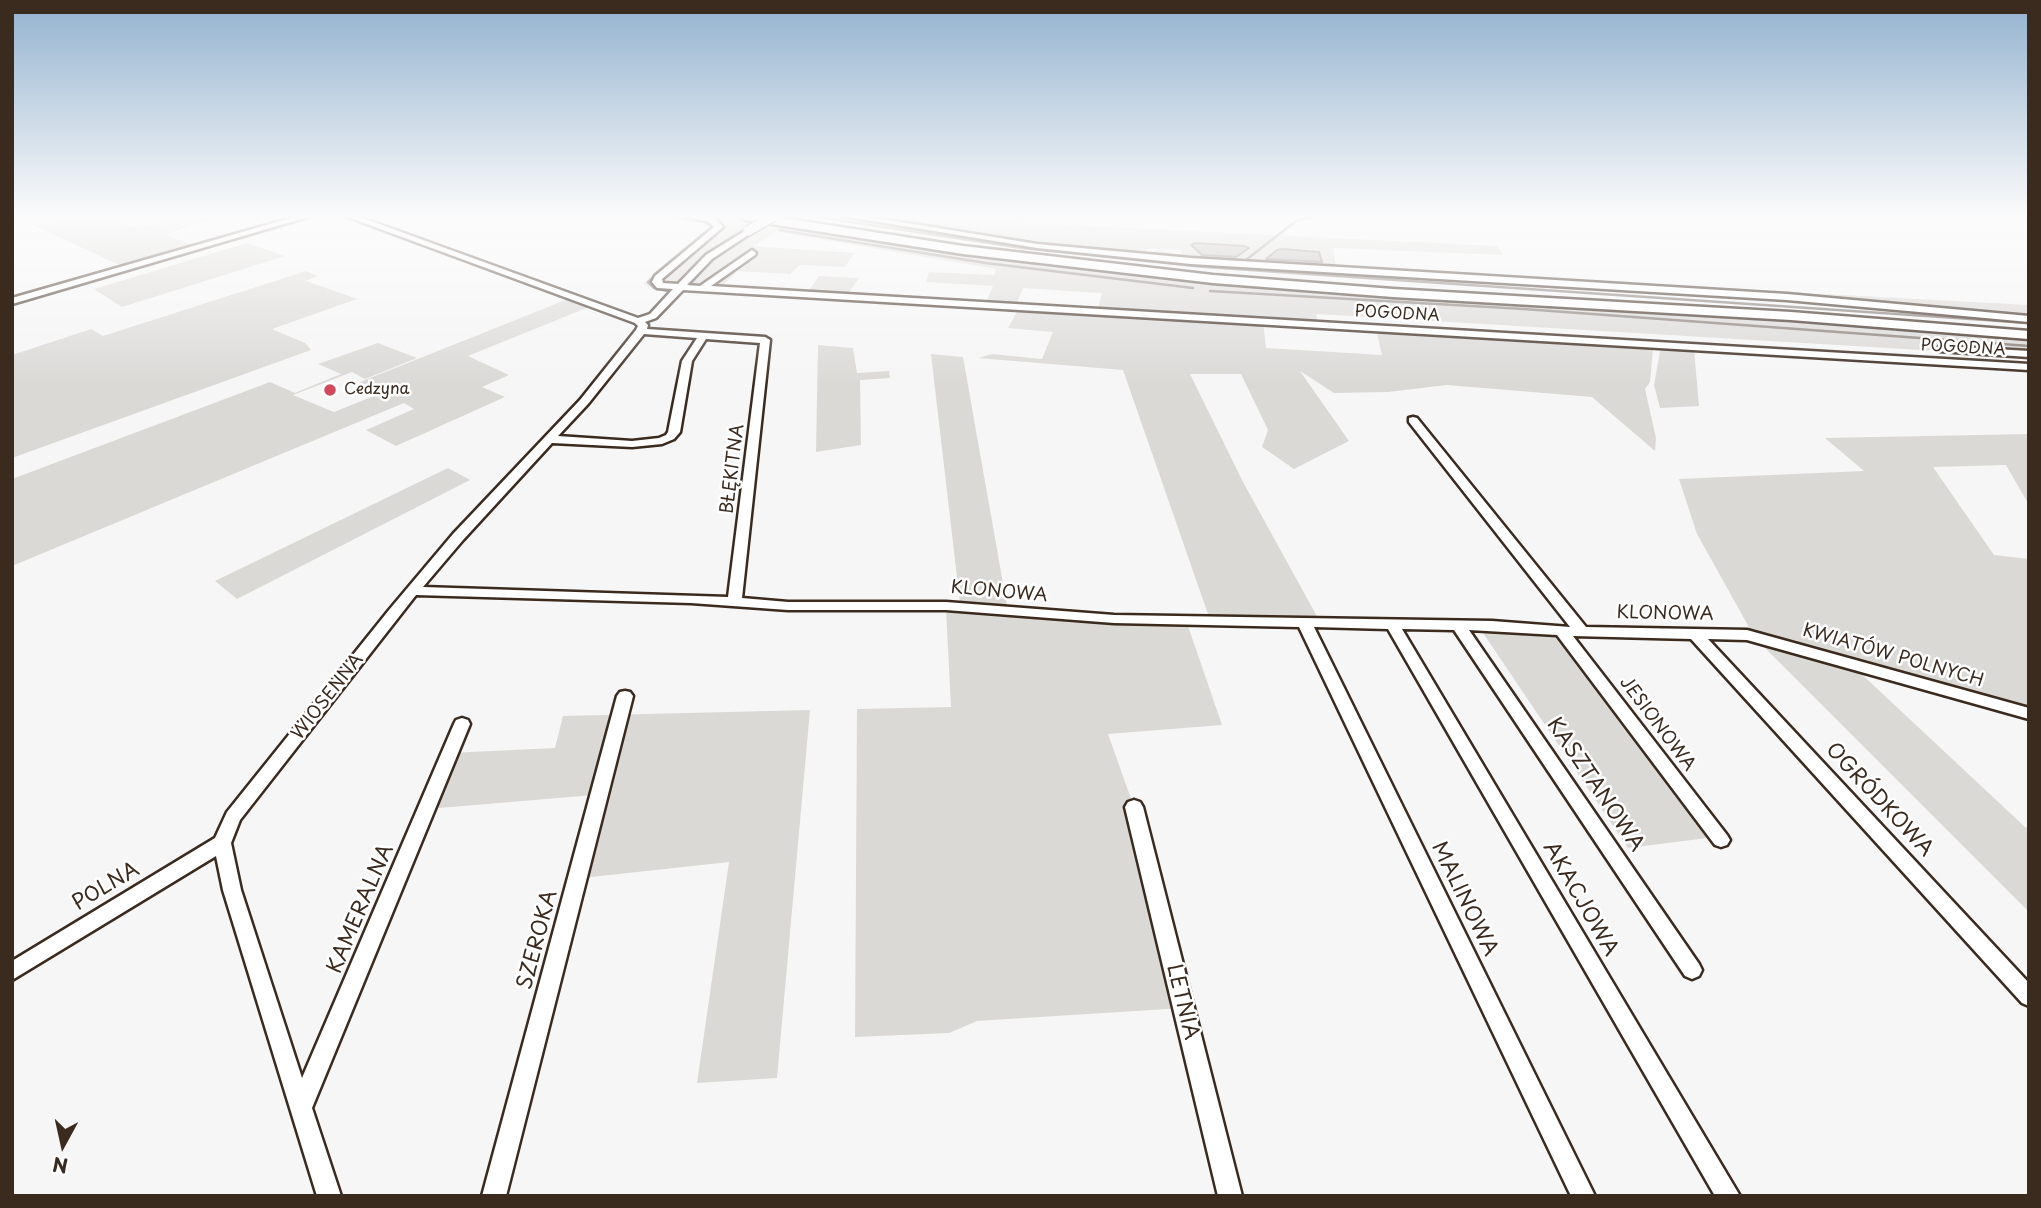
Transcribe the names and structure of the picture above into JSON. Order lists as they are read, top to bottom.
{
  "streets": {
    "street": [
      "POGODNA",
      "BŁĘKITNA",
      "KLONOWA",
      "KWIATÓW POLNYCH",
      "WIOSENNA",
      "JESIONOWA",
      "KASZTANOWA",
      "OGRÓDKOWA",
      "POLNA",
      "MALINOWA",
      "AKACJOWA",
      "KAMERALNA",
      "SZEROKA",
      "LETNIA"
    ]
  },
  "crossings": [
    ["POGODNA", "WIOSENNA"],
    ["BŁĘKITNA", "KLONOWA"],
    ["KLONOWA", "KWIATÓW POLNYCH"],
    ["KLONOWA", "WIOSENNA"],
    ["KLONOWA", "JESIONOWA"],
    ["KLONOWA", "KASZTANOWA"],
    ["KLONOWA", "OGRÓDKOWA"],
    ["KLONOWA", "MALINOWA"],
    ["KLONOWA", "AKACJOWA"],
    ["WIOSENNA", "POLNA"]
  ],
  "places": ["Cedzyna"],
  "north": "bottom"
}
